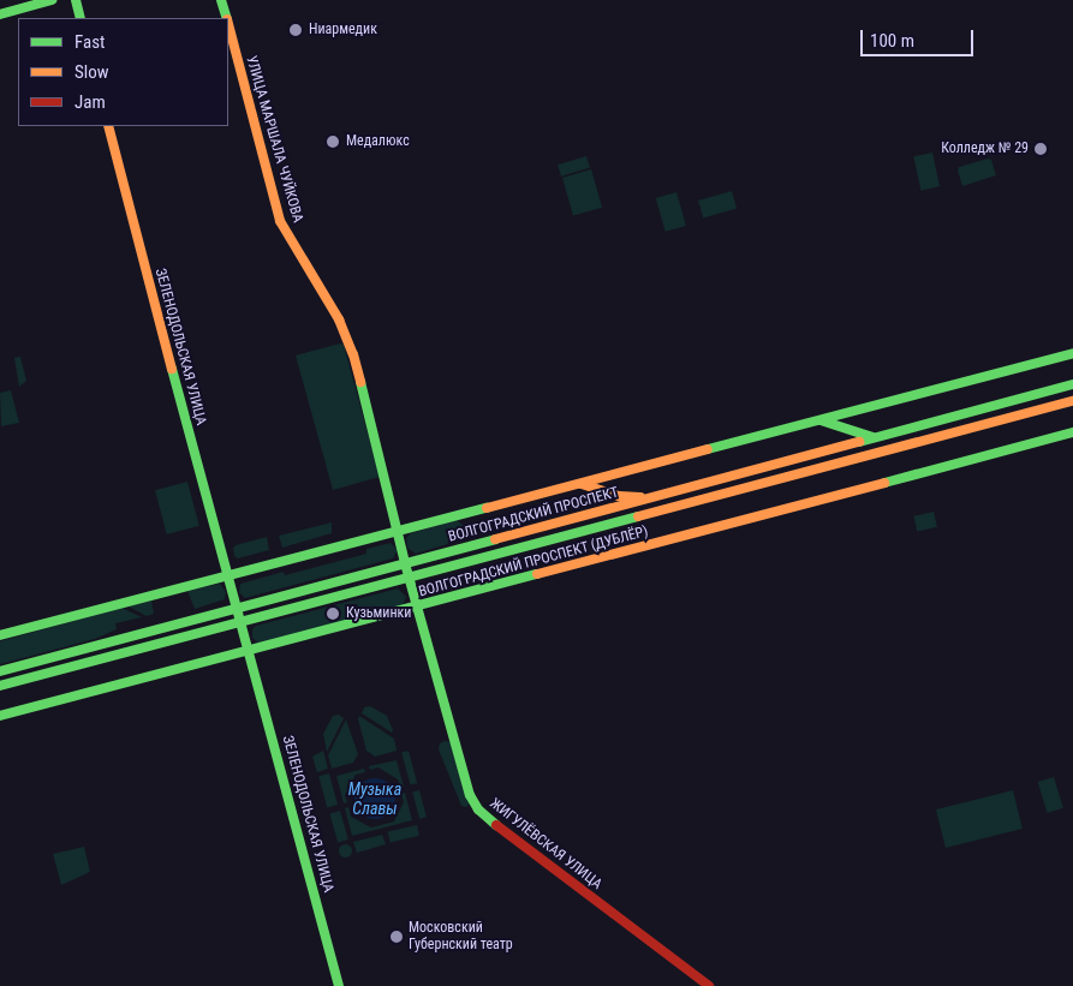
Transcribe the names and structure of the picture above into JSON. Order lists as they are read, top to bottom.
{
  "streets": {
    "street": [
      "УЛИЦА МАРШАЛА ЧУЙКОВА",
      "ЗЕЛЕНОДОЛЬСКАЯ УЛИЦА",
      "ВОЛГОГРАДСКИЙ ПРОСПЕКТ",
      "ВОЛГОГРАДСКИЙ ПРОСПЕКТ (ДУБЛЁР)",
      "ЖИГУЛЁВСКАЯ УЛИЦА"
    ]
  },
  "crossings": [
    ["УЛИЦА МАРШАЛА ЧУЙКОВА", "ВОЛГОГРАДСКИЙ ПРОСПЕКТ"],
    ["УЛИЦА МАРШАЛА ЧУЙКОВА", "ЖИГУЛЁВСКАЯ УЛИЦА"],
    ["ЗЕЛЕНОДОЛЬСКАЯ УЛИЦА", "ВОЛГОГРАДСКИЙ ПРОСПЕКТ"],
    ["ЗЕЛЕНОДОЛЬСКАЯ УЛИЦА", "ВОЛГОГРАДСКИЙ ПРОСПЕКТ (ДУБЛЁР)"],
    ["ВОЛГОГРАДСКИЙ ПРОСПЕКТ", "ЖИГУЛЁВСКАЯ УЛИЦА"],
    ["ВОЛГОГРАДСКИЙ ПРОСПЕКТ (ДУБЛЁР)", "ЖИГУЛЁВСКАЯ УЛИЦА"]
  ],
  "water": ["Музыка Славы"],
  "places": [
    "Ниармедик",
    "Медалюкс",
    "Колледж № 29",
    "Кузьминки",
    "Московский Губернский театр"
  ],
  "legend": ["Fast", "Slow", "Jam"],
  "scale_bar": "100 m"
}
